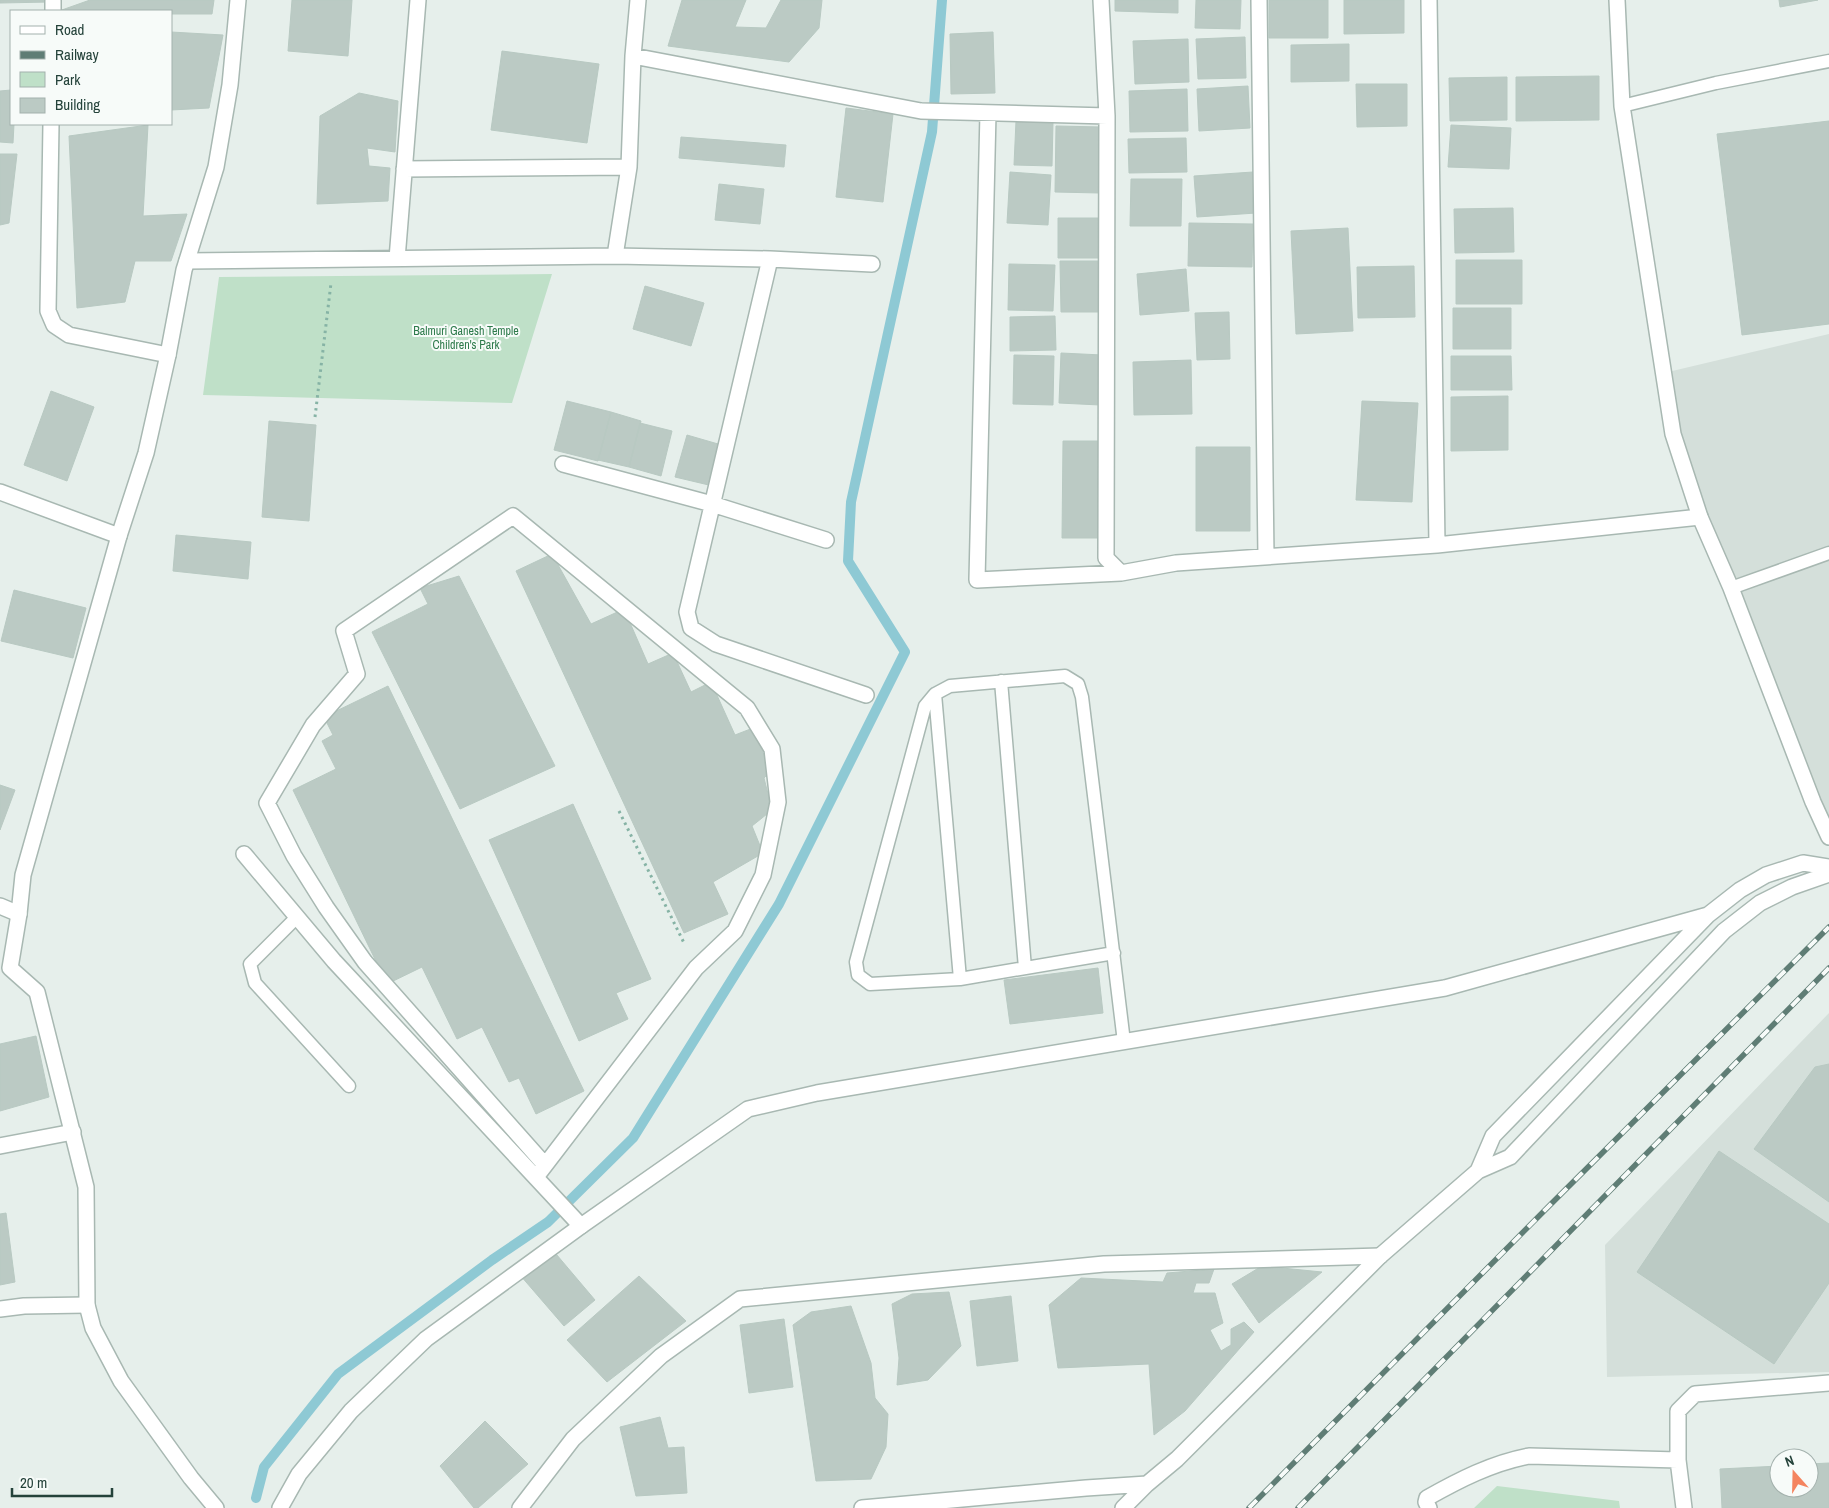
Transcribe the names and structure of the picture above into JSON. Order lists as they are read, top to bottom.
{
  "parks": ["Balmuri Ganesh Temple Children's Park"],
  "legend": [
    "Road",
    "Railway",
    "Park",
    "Building"
  ],
  "scale_bar": "20 m",
  "north": "top"
}
